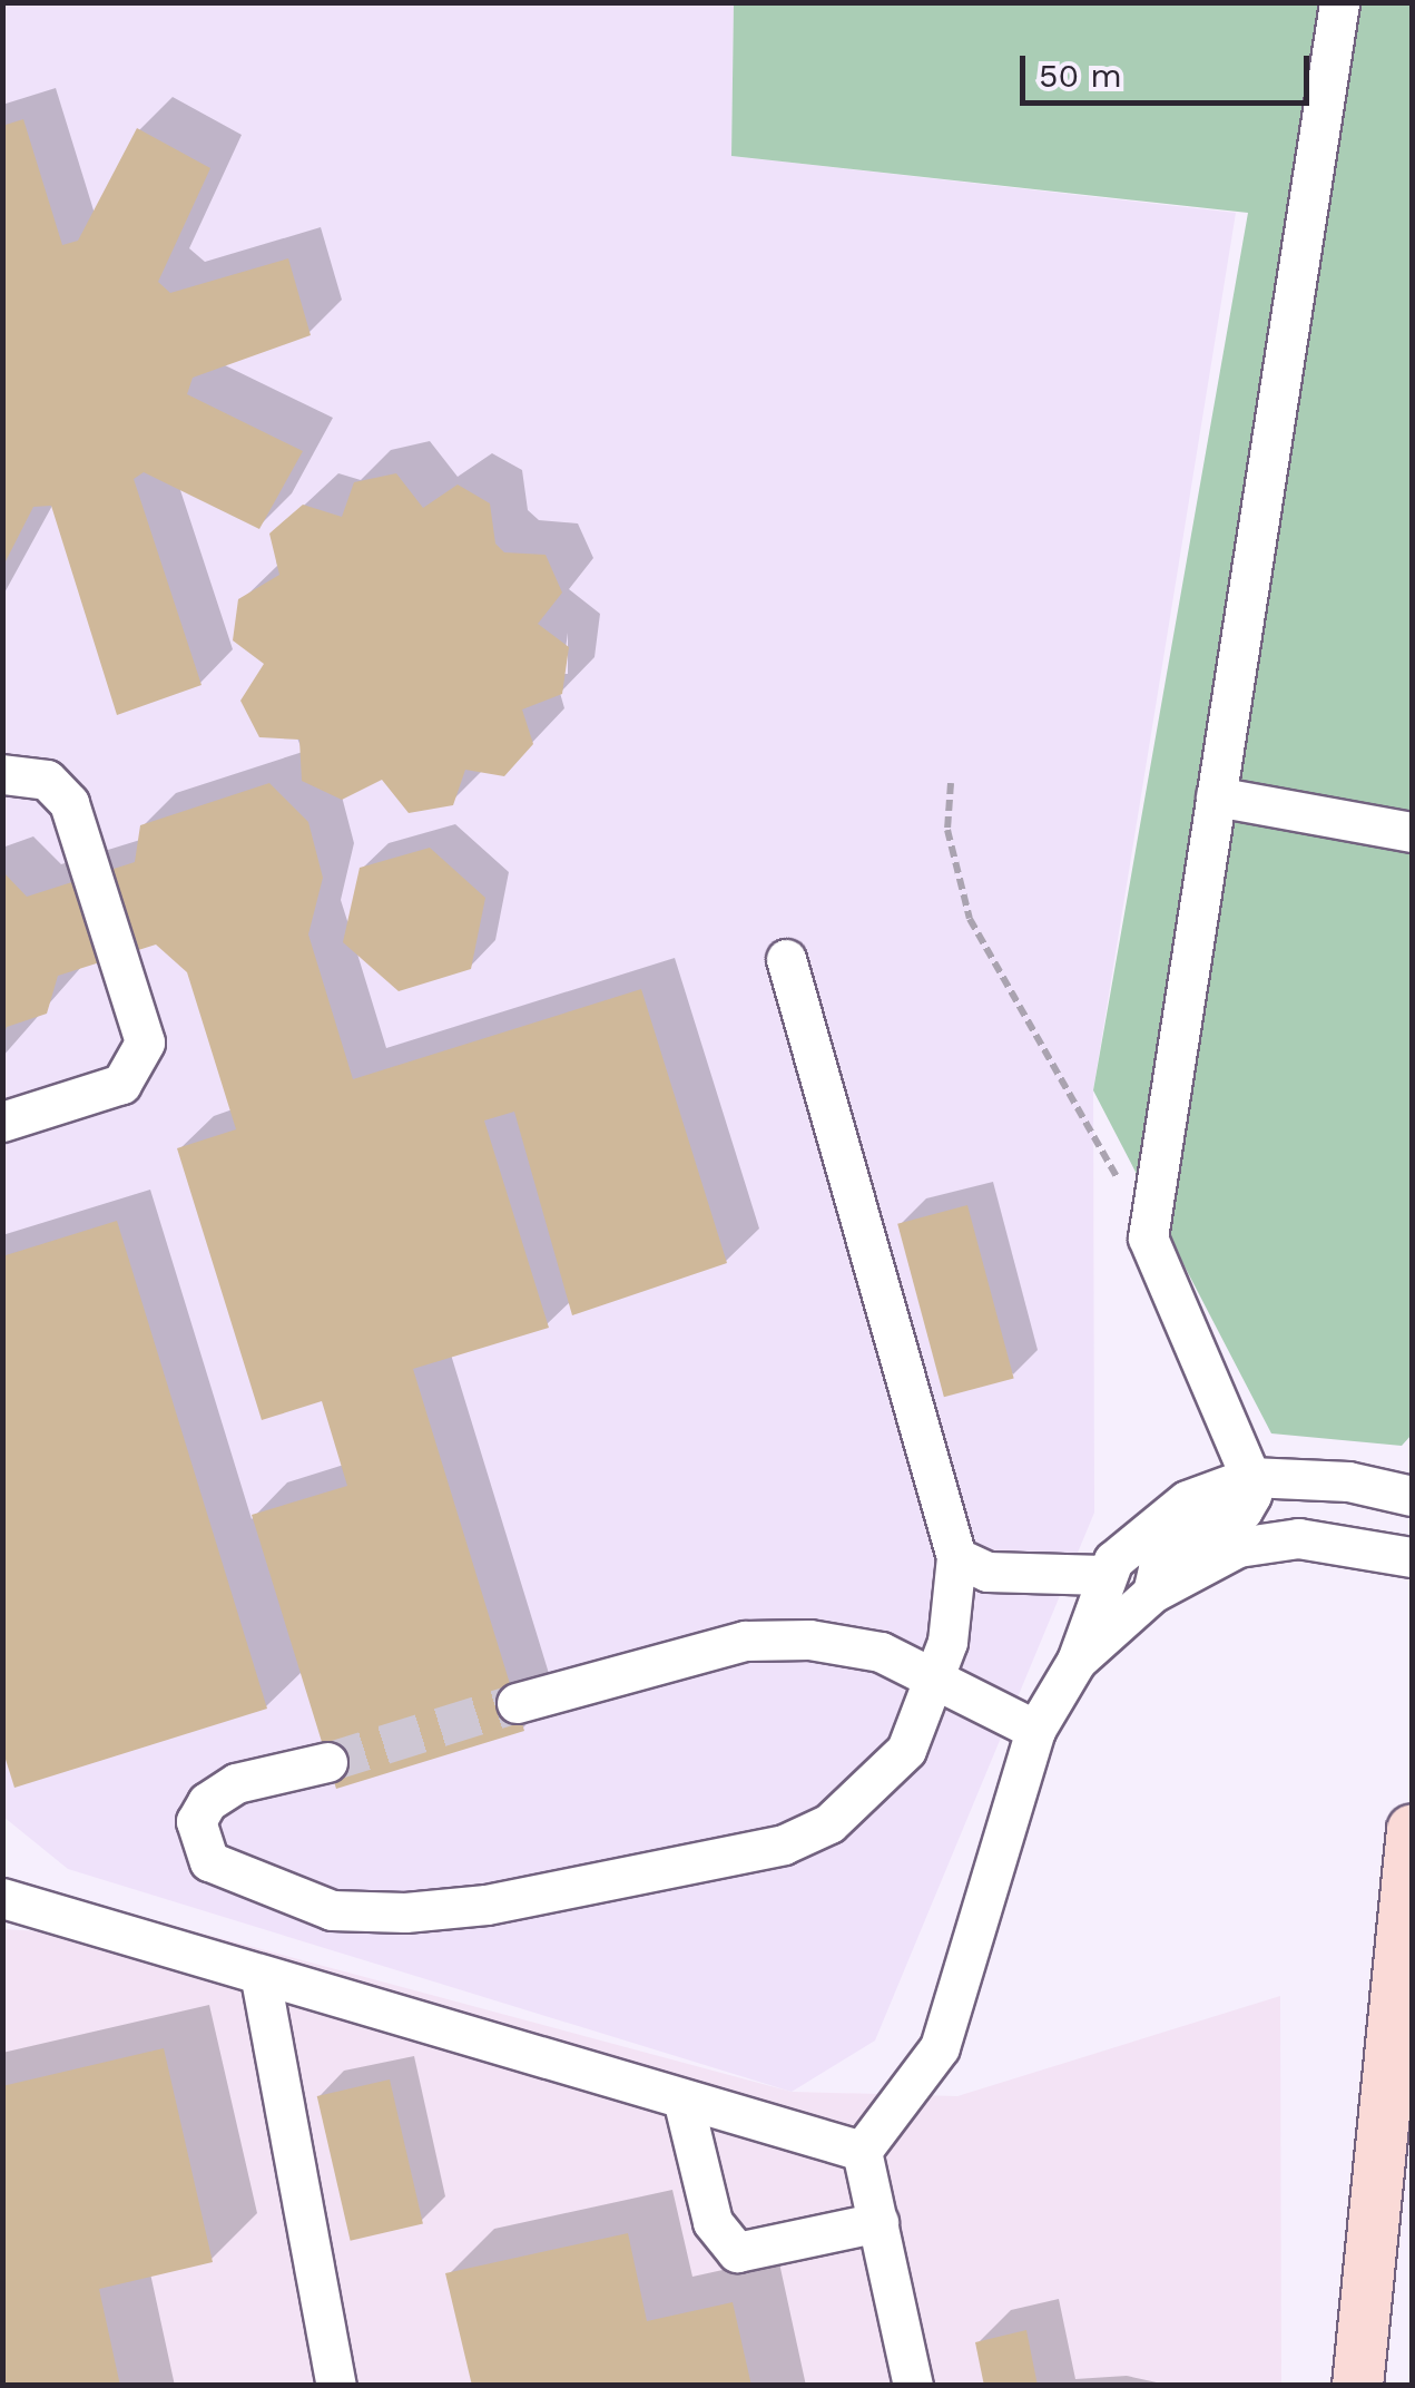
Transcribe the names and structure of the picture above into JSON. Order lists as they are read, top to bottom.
{
  "scale_bar": "50 m"
}
